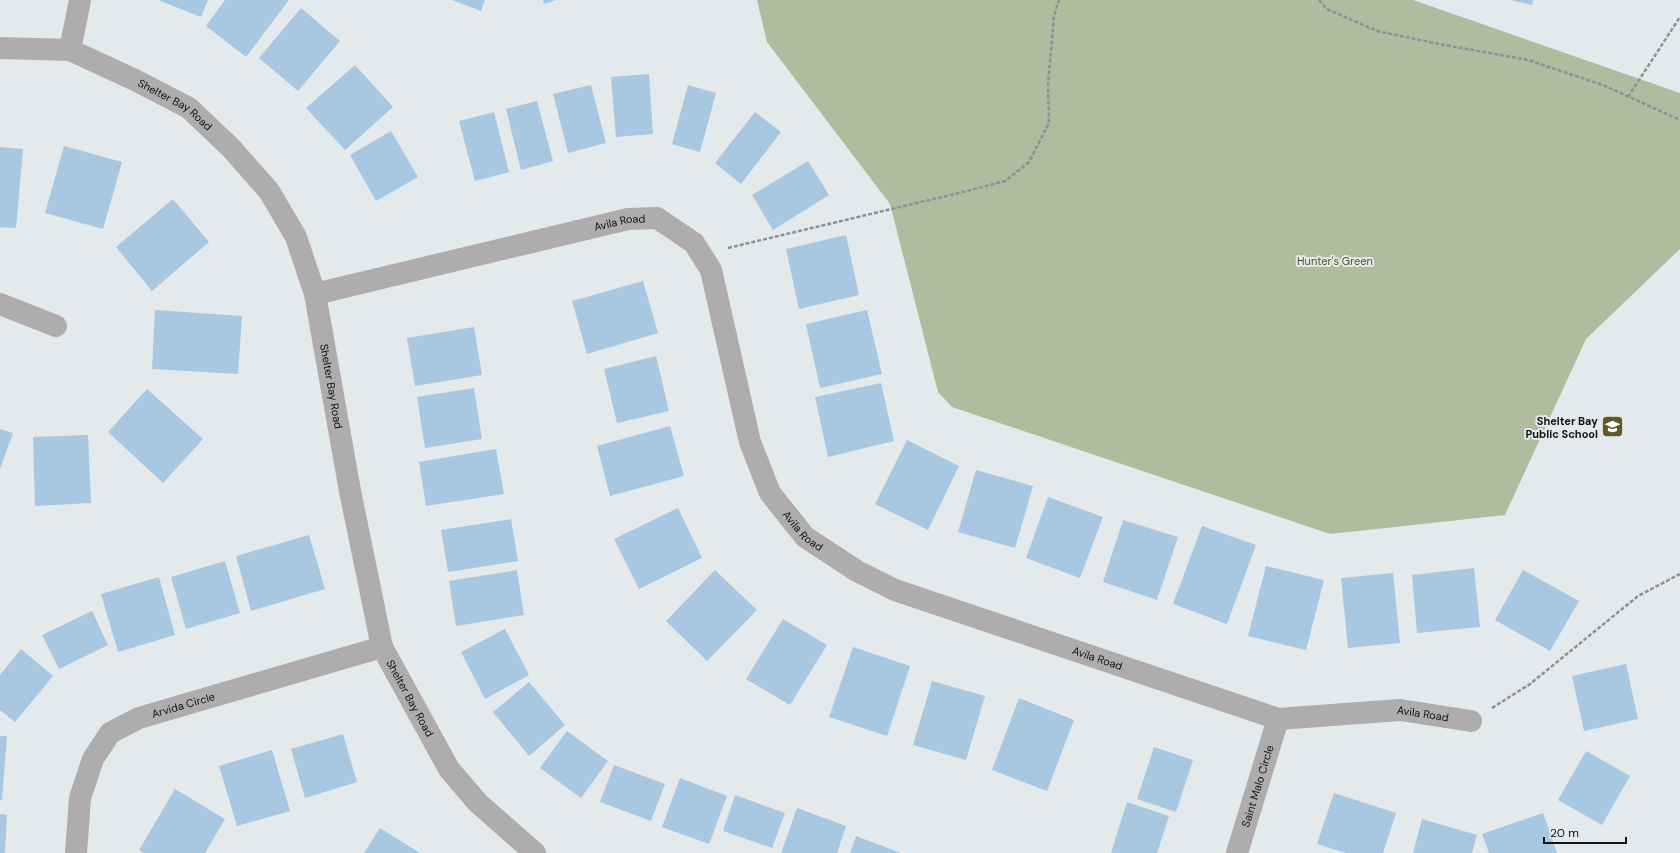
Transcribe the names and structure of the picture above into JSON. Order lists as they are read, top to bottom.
{
  "streets": {
    "street": [
      "Shelter Bay Road",
      "Avila Road",
      "Arvida Circle",
      "Saint Malo Circle"
    ]
  },
  "crossings": [
    ["Shelter Bay Road", "Avila Road"],
    ["Shelter Bay Road", "Arvida Circle"],
    ["Avila Road", "Saint Malo Circle"]
  ],
  "parks": ["Hunter's Green"],
  "places": {
    "school or university": ["Shelter Bay Public School"]
  },
  "scale_bar": "20 m"
}
